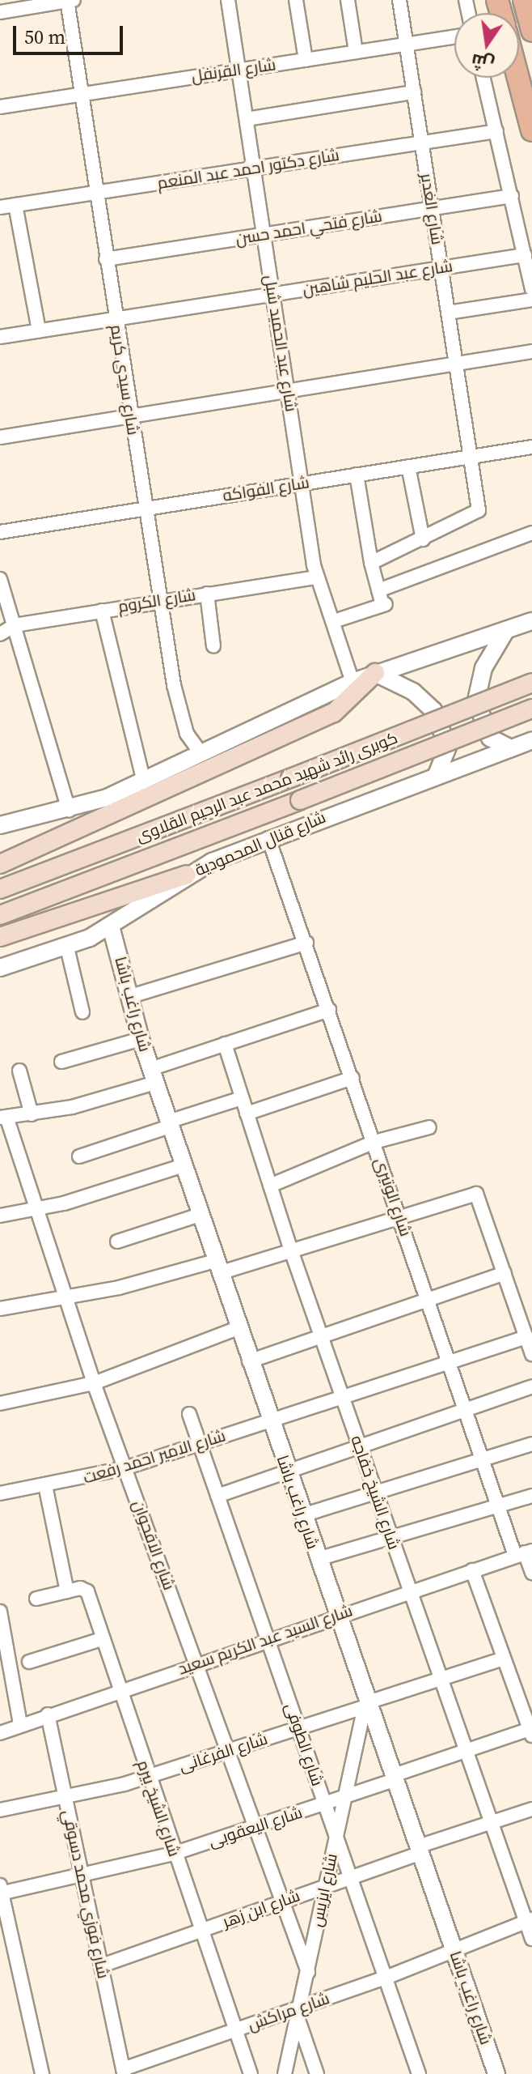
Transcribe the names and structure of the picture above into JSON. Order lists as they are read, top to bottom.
{
  "streets": {
    "main road": ["كوبرى رائد شهيد محمد عبد الرحيم القلاوى"],
    "street": [
      "شارع القرنفل",
      "شارع دكتور احمد عبد المنعم",
      "شارع الغدير",
      "شارع فتحي احمد حسن",
      "شارع عبد الحليم شاهين",
      "شارع عبد الحميد شبل",
      "شارع سيدى كريم",
      "شارع الفواكه",
      "شارع الكروم",
      "شارع قنال المحمودية",
      "شارع راغب باشا",
      "شارع الوتيرى",
      "شارع الامير احمد رفعت",
      "شارع الشيخ خفاجه",
      "شارع الاقحوان",
      "شارع السيد عبد الكريم سعيد",
      "شارع الطوفى",
      "شارع الفرغانى",
      "شارع الشيخ بيرم",
      "شارع اليعقوبى",
      "شارع ايزيس",
      "شارع فوزي محمد دسوقي",
      "شارع ابن زهر",
      "شارع مراكش"
    ]
  },
  "crossings": [
    ["شارع القرنفل", "شارع الغدير"],
    ["شارع القرنفل", "شارع عبد الحميد شبل"],
    ["شارع القرنفل", "شارع سيدى كريم"],
    ["شارع دكتور احمد عبد المنعم", "شارع الغدير"],
    ["شارع دكتور احمد عبد المنعم", "شارع عبد الحميد شبل"],
    ["شارع دكتور احمد عبد المنعم", "شارع سيدى كريم"],
    ["شارع الغدير", "شارع فتحي احمد حسن"],
    ["شارع الغدير", "شارع عبد الحليم شاهين"],
    ["شارع الغدير", "شارع الفواكه"],
    ["شارع فتحي احمد حسن", "شارع عبد الحميد شبل"],
    ["شارع فتحي احمد حسن", "شارع سيدى كريم"],
    ["شارع عبد الحليم شاهين", "شارع عبد الحميد شبل"],
    ["شارع عبد الحليم شاهين", "شارع سيدى كريم"],
    ["شارع عبد الحميد شبل", "شارع الفواكه"],
    ["شارع عبد الحميد شبل", "شارع الكروم"],
    ["شارع سيدى كريم", "شارع الفواكه"],
    ["شارع سيدى كريم", "شارع الكروم"],
    ["شارع قنال المحمودية", "شارع راغب باشا"],
    ["شارع قنال المحمودية", "شارع الوتيرى"],
    ["شارع راغب باشا", "شارع الامير احمد رفعت"],
    ["شارع راغب باشا", "شارع السيد عبد الكريم سعيد"],
    ["شارع راغب باشا", "شارع الفرغانى"],
    ["شارع راغب باشا", "شارع اليعقوبى"],
    ["شارع راغب باشا", "شارع ايزيس"],
    ["شارع راغب باشا", "شارع ابن زهر"],
    ["شارع راغب باشا", "شارع مراكش"],
    ["شارع الوتيرى", "شارع الامير احمد رفعت"],
    ["شارع الوتيرى", "شارع السيد عبد الكريم سعيد"],
    ["شارع الامير احمد رفعت", "شارع الشيخ خفاجه"],
    ["شارع الامير احمد رفعت", "شارع الاقحوان"],
    ["شارع الامير احمد رفعت", "شارع الطوفى"],
    ["شارع الشيخ خفاجه", "شارع السيد عبد الكريم سعيد"],
    ["شارع الشيخ خفاجه", "شارع الفرغانى"],
    ["شارع الشيخ خفاجه", "شارع اليعقوبى"],
    ["شارع الشيخ خفاجه", "شارع ابن زهر"],
    ["شارع الشيخ خفاجه", "شارع مراكش"],
    ["شارع الاقحوان", "شارع السيد عبد الكريم سعيد"],
    ["شارع الاقحوان", "شارع الفرغانى"],
    ["شارع الاقحوان", "شارع اليعقوبى"],
    ["شارع الاقحوان", "شارع ايزيس"],
    ["شارع الاقحوان", "شارع ابن زهر"],
    ["شارع السيد عبد الكريم سعيد", "شارع الطوفى"],
    ["شارع السيد عبد الكريم سعيد", "شارع الشيخ بيرم"],
    ["شارع السيد عبد الكريم سعيد", "شارع فوزي محمد دسوقي"],
    ["شارع الطوفى", "شارع الفرغانى"],
    ["شارع الطوفى", "شارع اليعقوبى"],
    ["شارع الطوفى", "شارع ايزيس"],
    ["شارع الطوفى", "شارع ابن زهر"],
    ["شارع الطوفى", "شارع مراكش"],
    ["شارع الفرغانى", "شارع الشيخ بيرم"],
    ["شارع الفرغانى", "شارع ايزيس"],
    ["شارع الفرغانى", "شارع فوزي محمد دسوقي"],
    ["شارع الشيخ بيرم", "شارع اليعقوبى"],
    ["شارع الشيخ بيرم", "شارع ابن زهر"],
    ["شارع الشيخ بيرم", "شارع مراكش"],
    ["شارع اليعقوبى", "شارع ايزيس"],
    ["شارع اليعقوبى", "شارع فوزي محمد دسوقي"],
    ["شارع ايزيس", "شارع ابن زهر"],
    ["شارع ايزيس", "شارع مراكش"],
    ["شارع فوزي محمد دسوقي", "شارع ابن زهر"],
    ["شارع فوزي محمد دسوقي", "شارع مراكش"]
  ],
  "scale_bar": "50 m",
  "north": "bottom"
}
